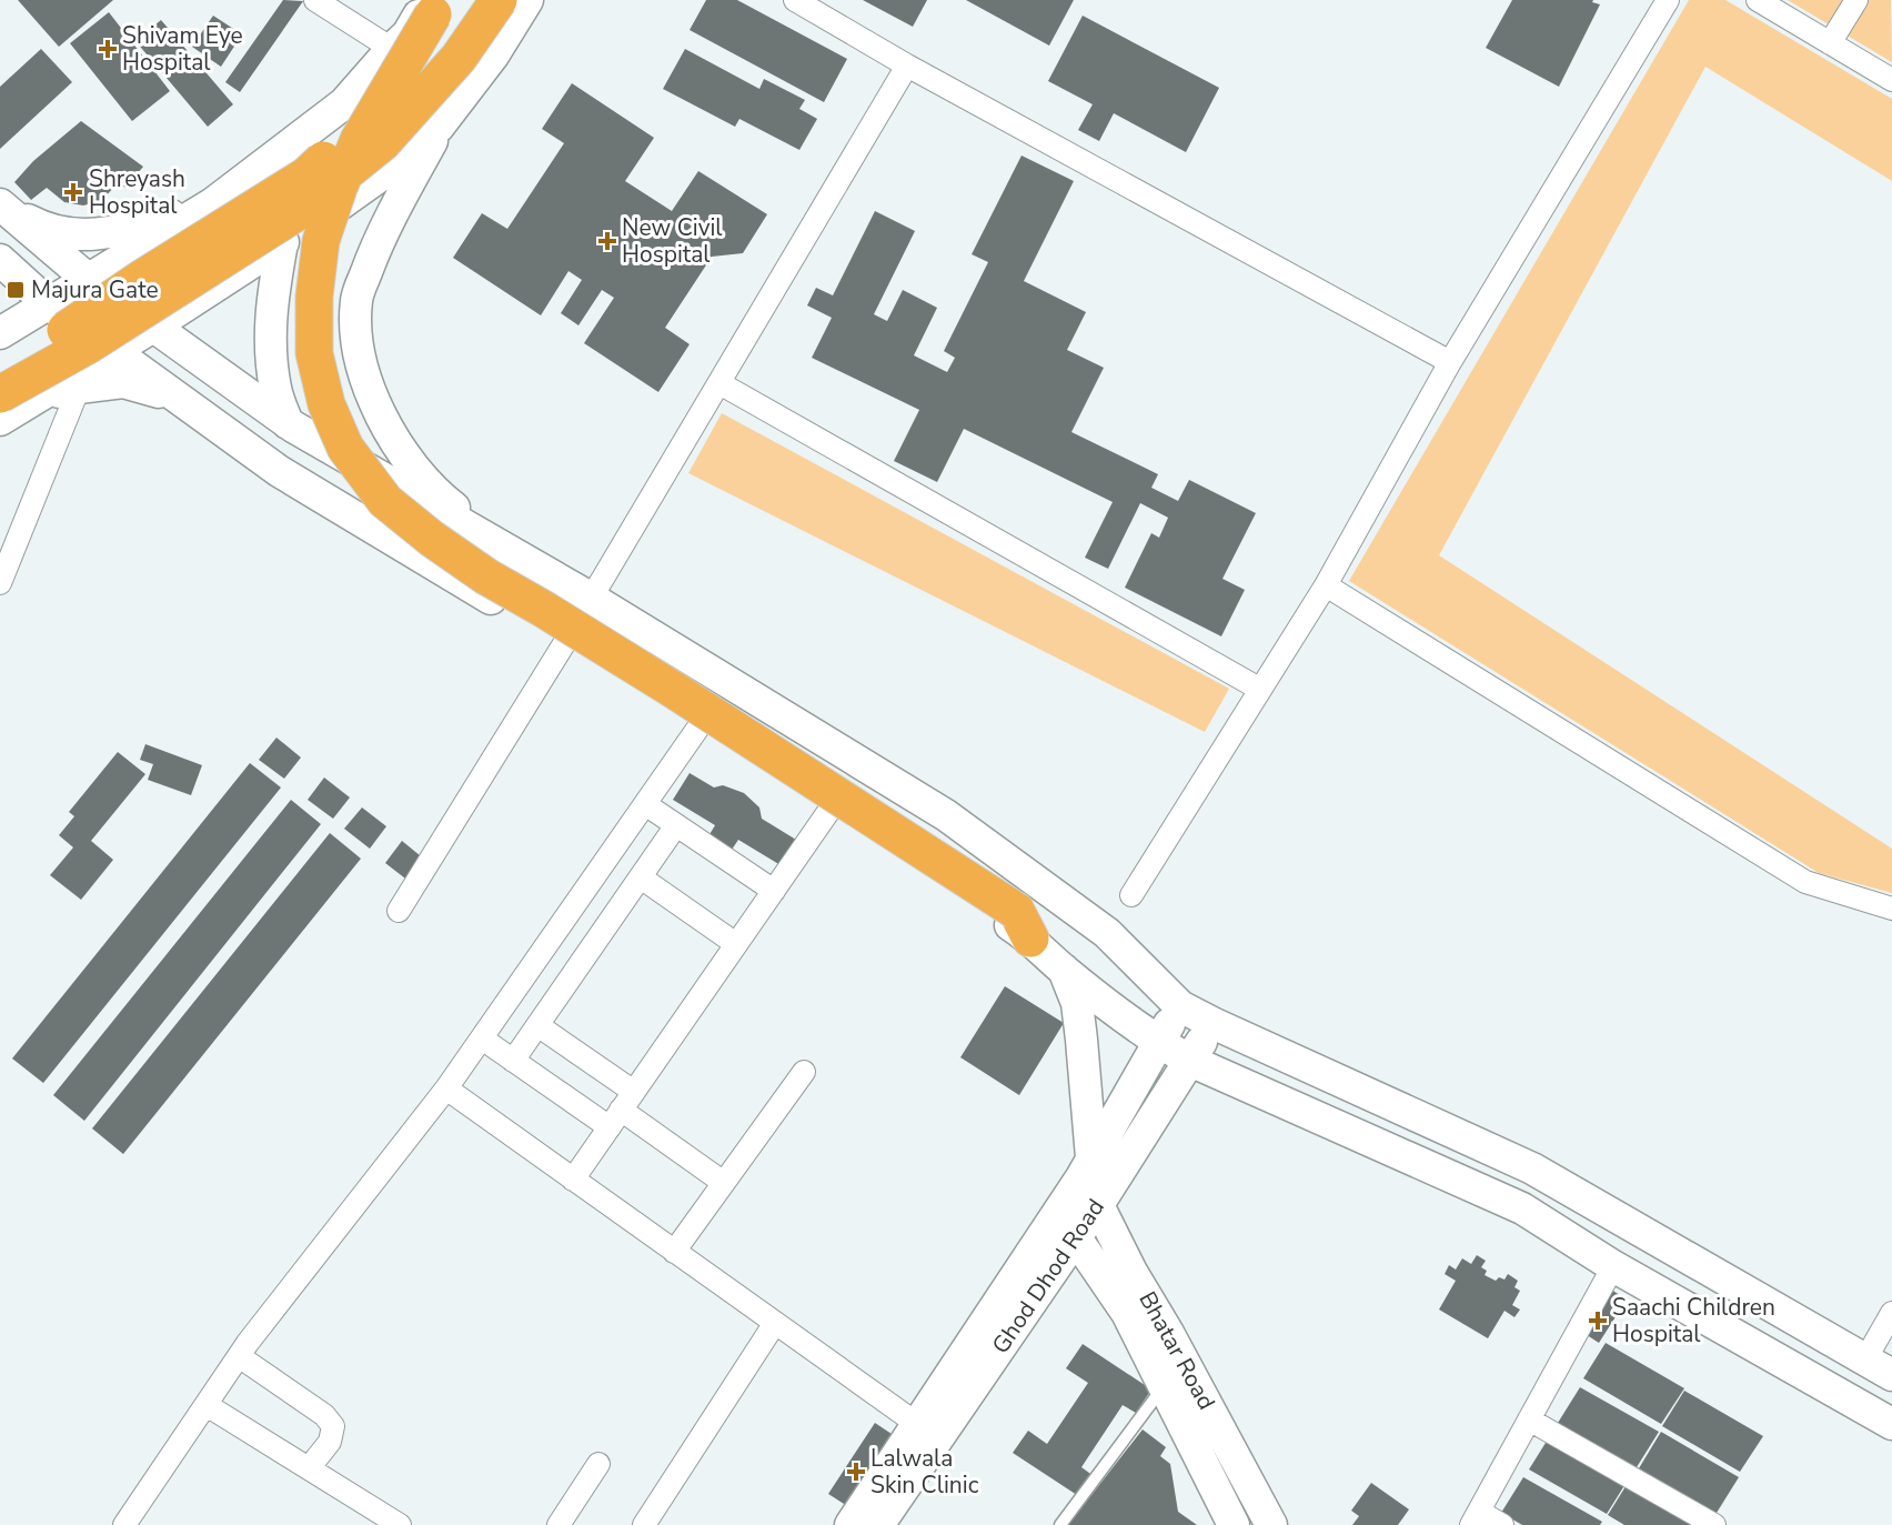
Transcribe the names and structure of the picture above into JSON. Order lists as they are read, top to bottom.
{
  "streets": {
    "street": ["Ghod Dhod Road", "Bhatar Road"]
  },
  "crossings": [
    ["Ghod Dhod Road", "Bhatar Road"]
  ],
  "places": {
    "health": [
      "Shivam Eye Hospital",
      "Shreyash Hospital",
      "New Civil Hospital",
      "Saachi Children Hospital",
      "Lalwala Skin Clinic"
    ],
    "transit": ["Majura Gate"]
  }
}
